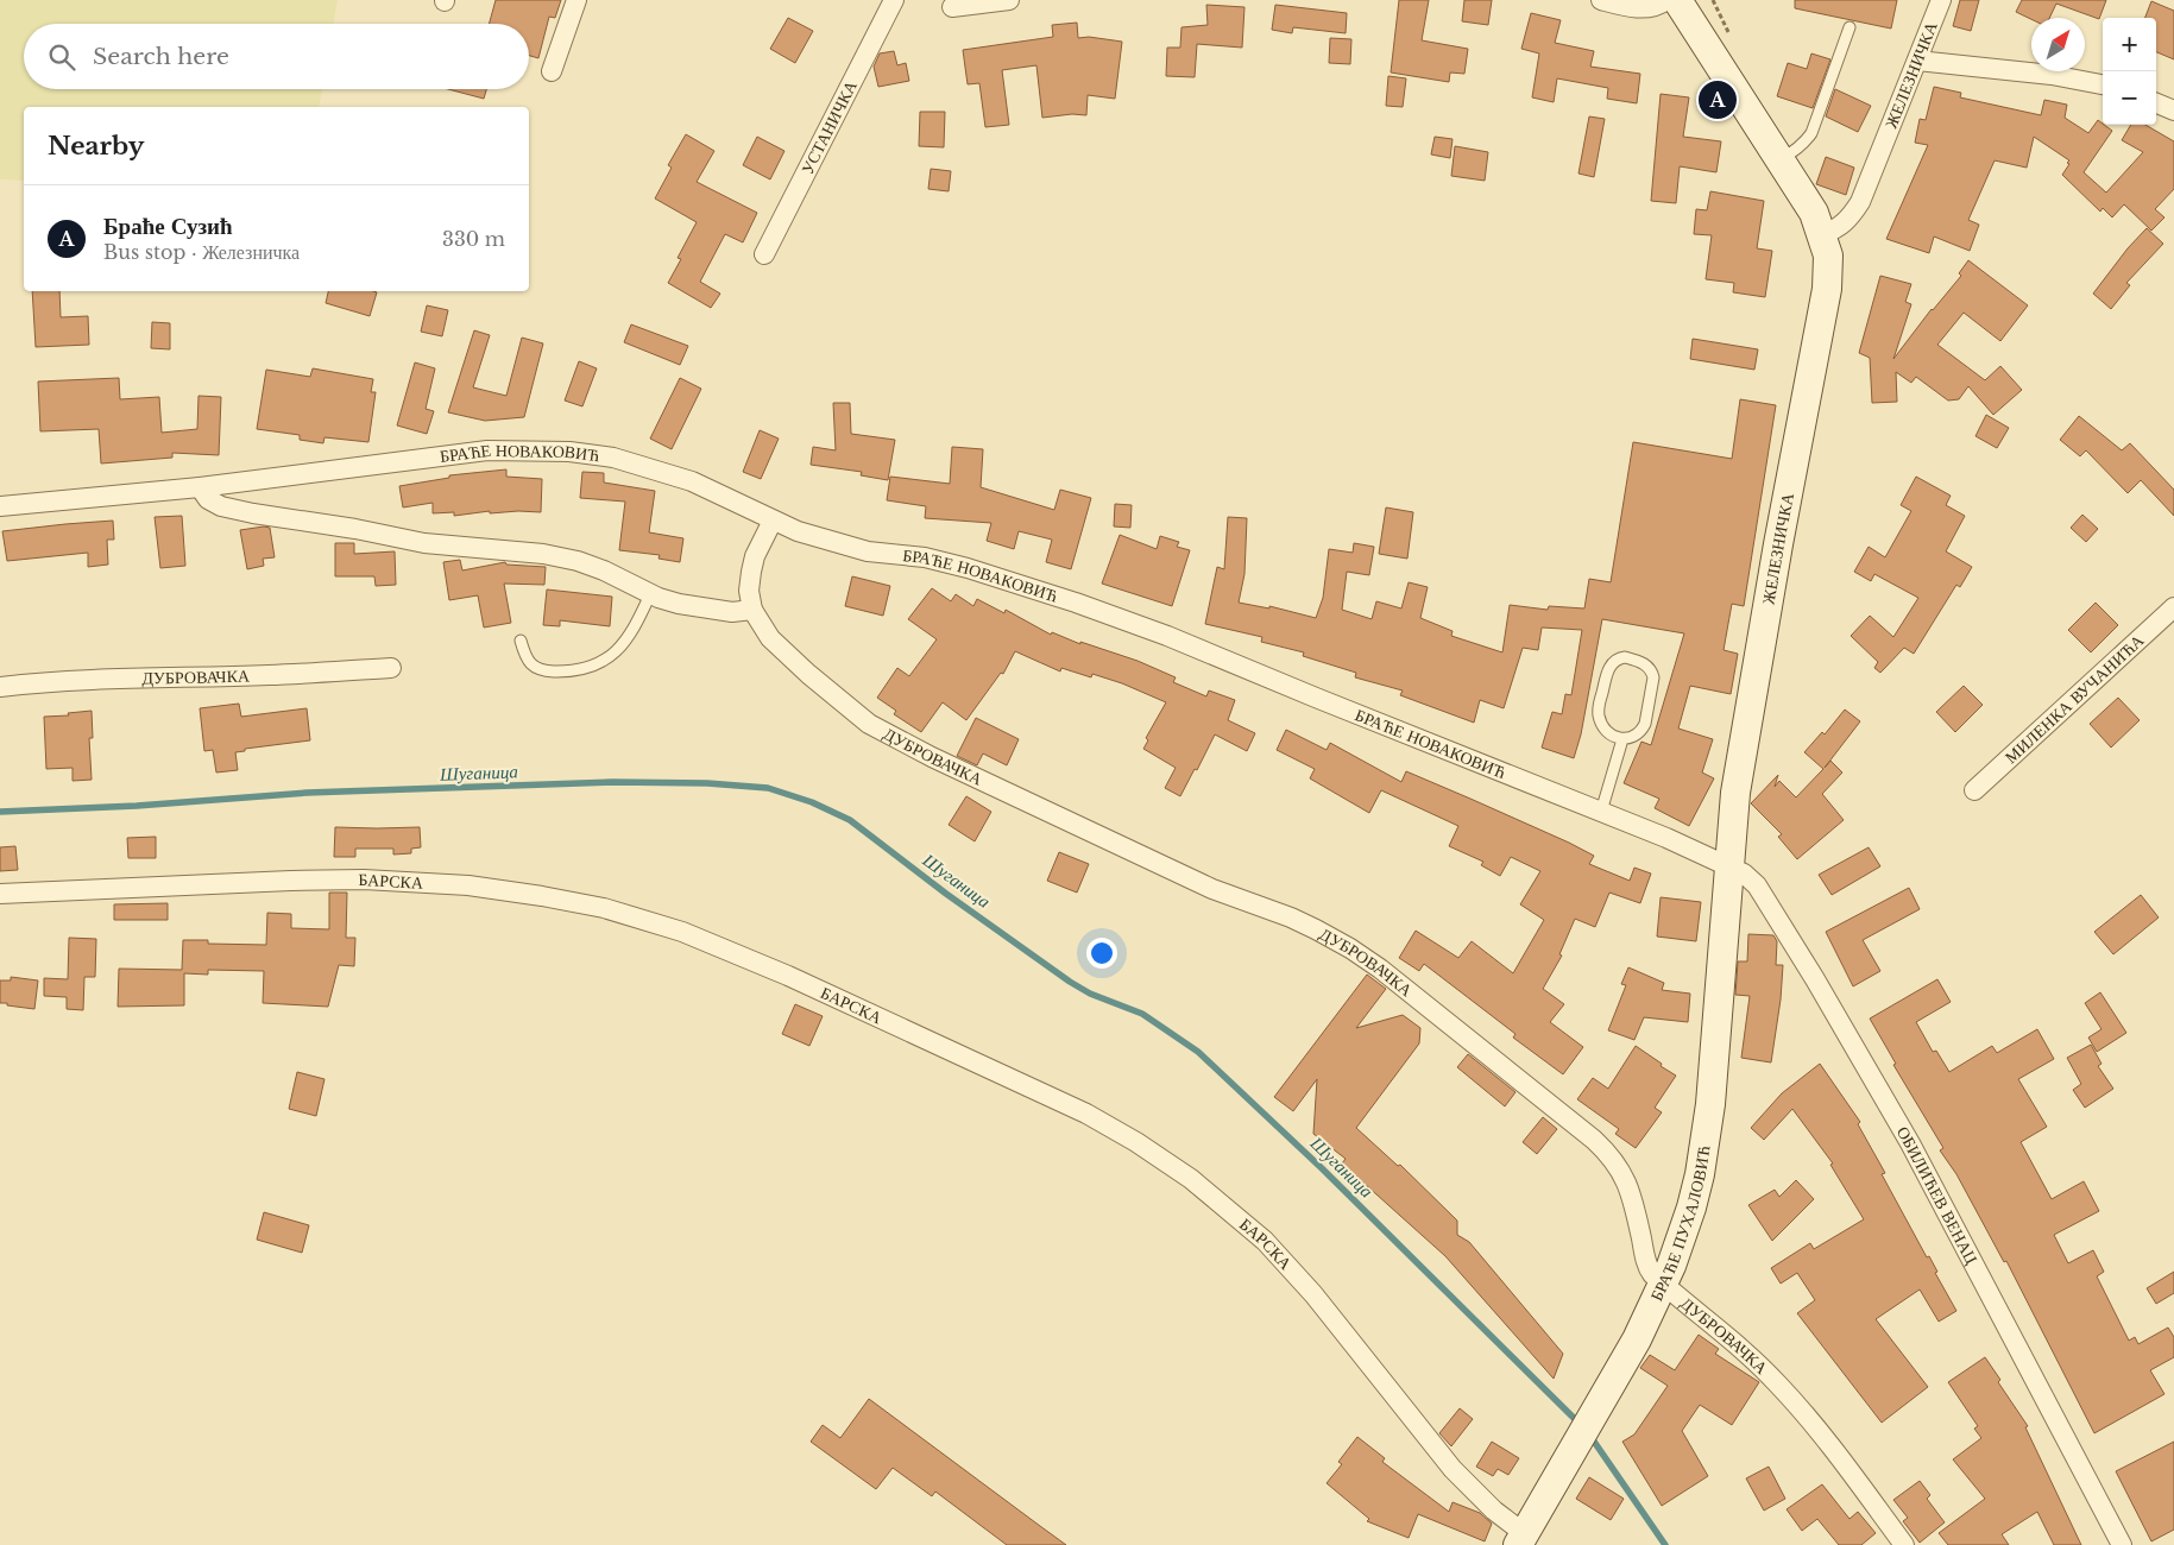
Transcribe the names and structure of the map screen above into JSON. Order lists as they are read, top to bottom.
{
  "streets": {
    "main road": ["ЖЕЛЕЗНИЧКА", "БРАЋЕ ПУХАЛОВИЋ"],
    "street": [
      "УСТАНИЧКА",
      "БРАЋЕ НОВАКОВИЋ",
      "ДУБРОВАЧКА",
      "МИЛЕНКА ВУЧАНИЋА",
      "БАРСКА",
      "ОБИЛИЋЕВ ВЕНАЦ"
    ]
  },
  "crossings": [
    ["ЖЕЛЕЗНИЧКА", "БРАЋЕ НОВАКОВИЋ"],
    ["ЖЕЛЕЗНИЧКА", "ОБИЛИЋЕВ ВЕНАЦ"],
    ["ЖЕЛЕЗНИЧКА", "БРАЋЕ ПУХАЛОВИЋ"],
    ["БРАЋЕ НОВАКОВИЋ", "ДУБРОВАЧКА"],
    ["БРАЋЕ НОВАКОВИЋ", "ОБИЛИЋЕВ ВЕНАЦ"],
    ["БРАЋЕ НОВАКОВИЋ", "БРАЋЕ ПУХАЛОВИЋ"],
    ["ДУБРОВАЧКА", "БРАЋЕ ПУХАЛОВИЋ"],
    ["БАРСКА", "БРАЋЕ ПУХАЛОВИЋ"],
    ["ОБИЛИЋЕВ ВЕНАЦ", "БРАЋЕ ПУХАЛОВИЋ"]
  ],
  "water": ["Шуганица"],
  "north": "top right",
  "page": {
    "map_buttons": ["+", "−"],
    "search": "Search here",
    "pins": "A",
    "heading": "Nearby",
    "list": [
      {
        "mark": "A",
        "name": "Браће Сузић",
        "note": "Bus stop · Железничка",
        "value": "330 m"
      }
    ]
  }
}
